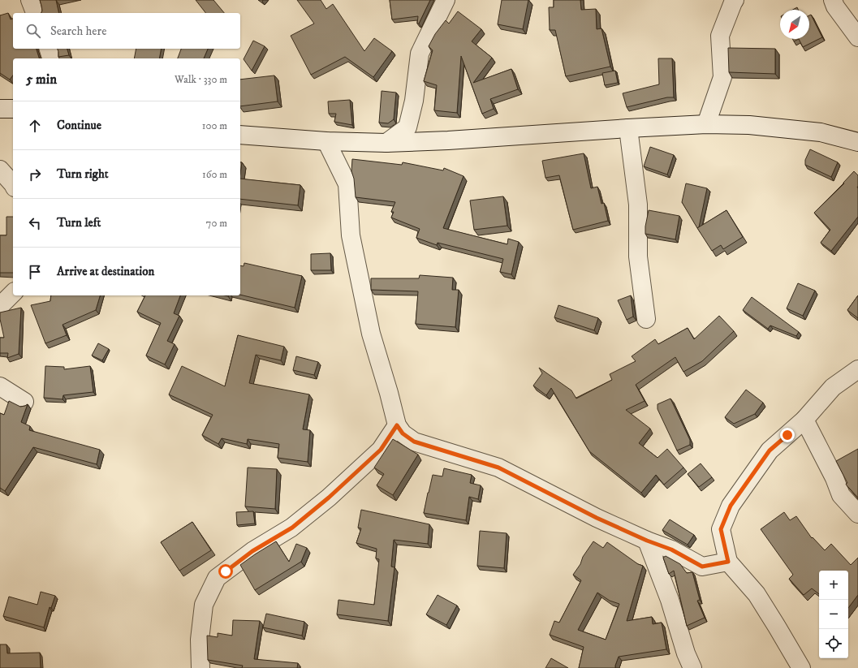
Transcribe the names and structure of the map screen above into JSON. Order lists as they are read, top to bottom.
{
  "north": "bottom left",
  "page": {
    "search": "Search here",
    "heading": ["5 min", "Walk · 330 m"],
    "list": [
      ["Continue", "100 m"],
      ["Turn right", "160 m"],
      ["Turn left", "70 m"],
      "Arrive at destination"
    ],
    "map_buttons": ["+", "−"]
  }
}
